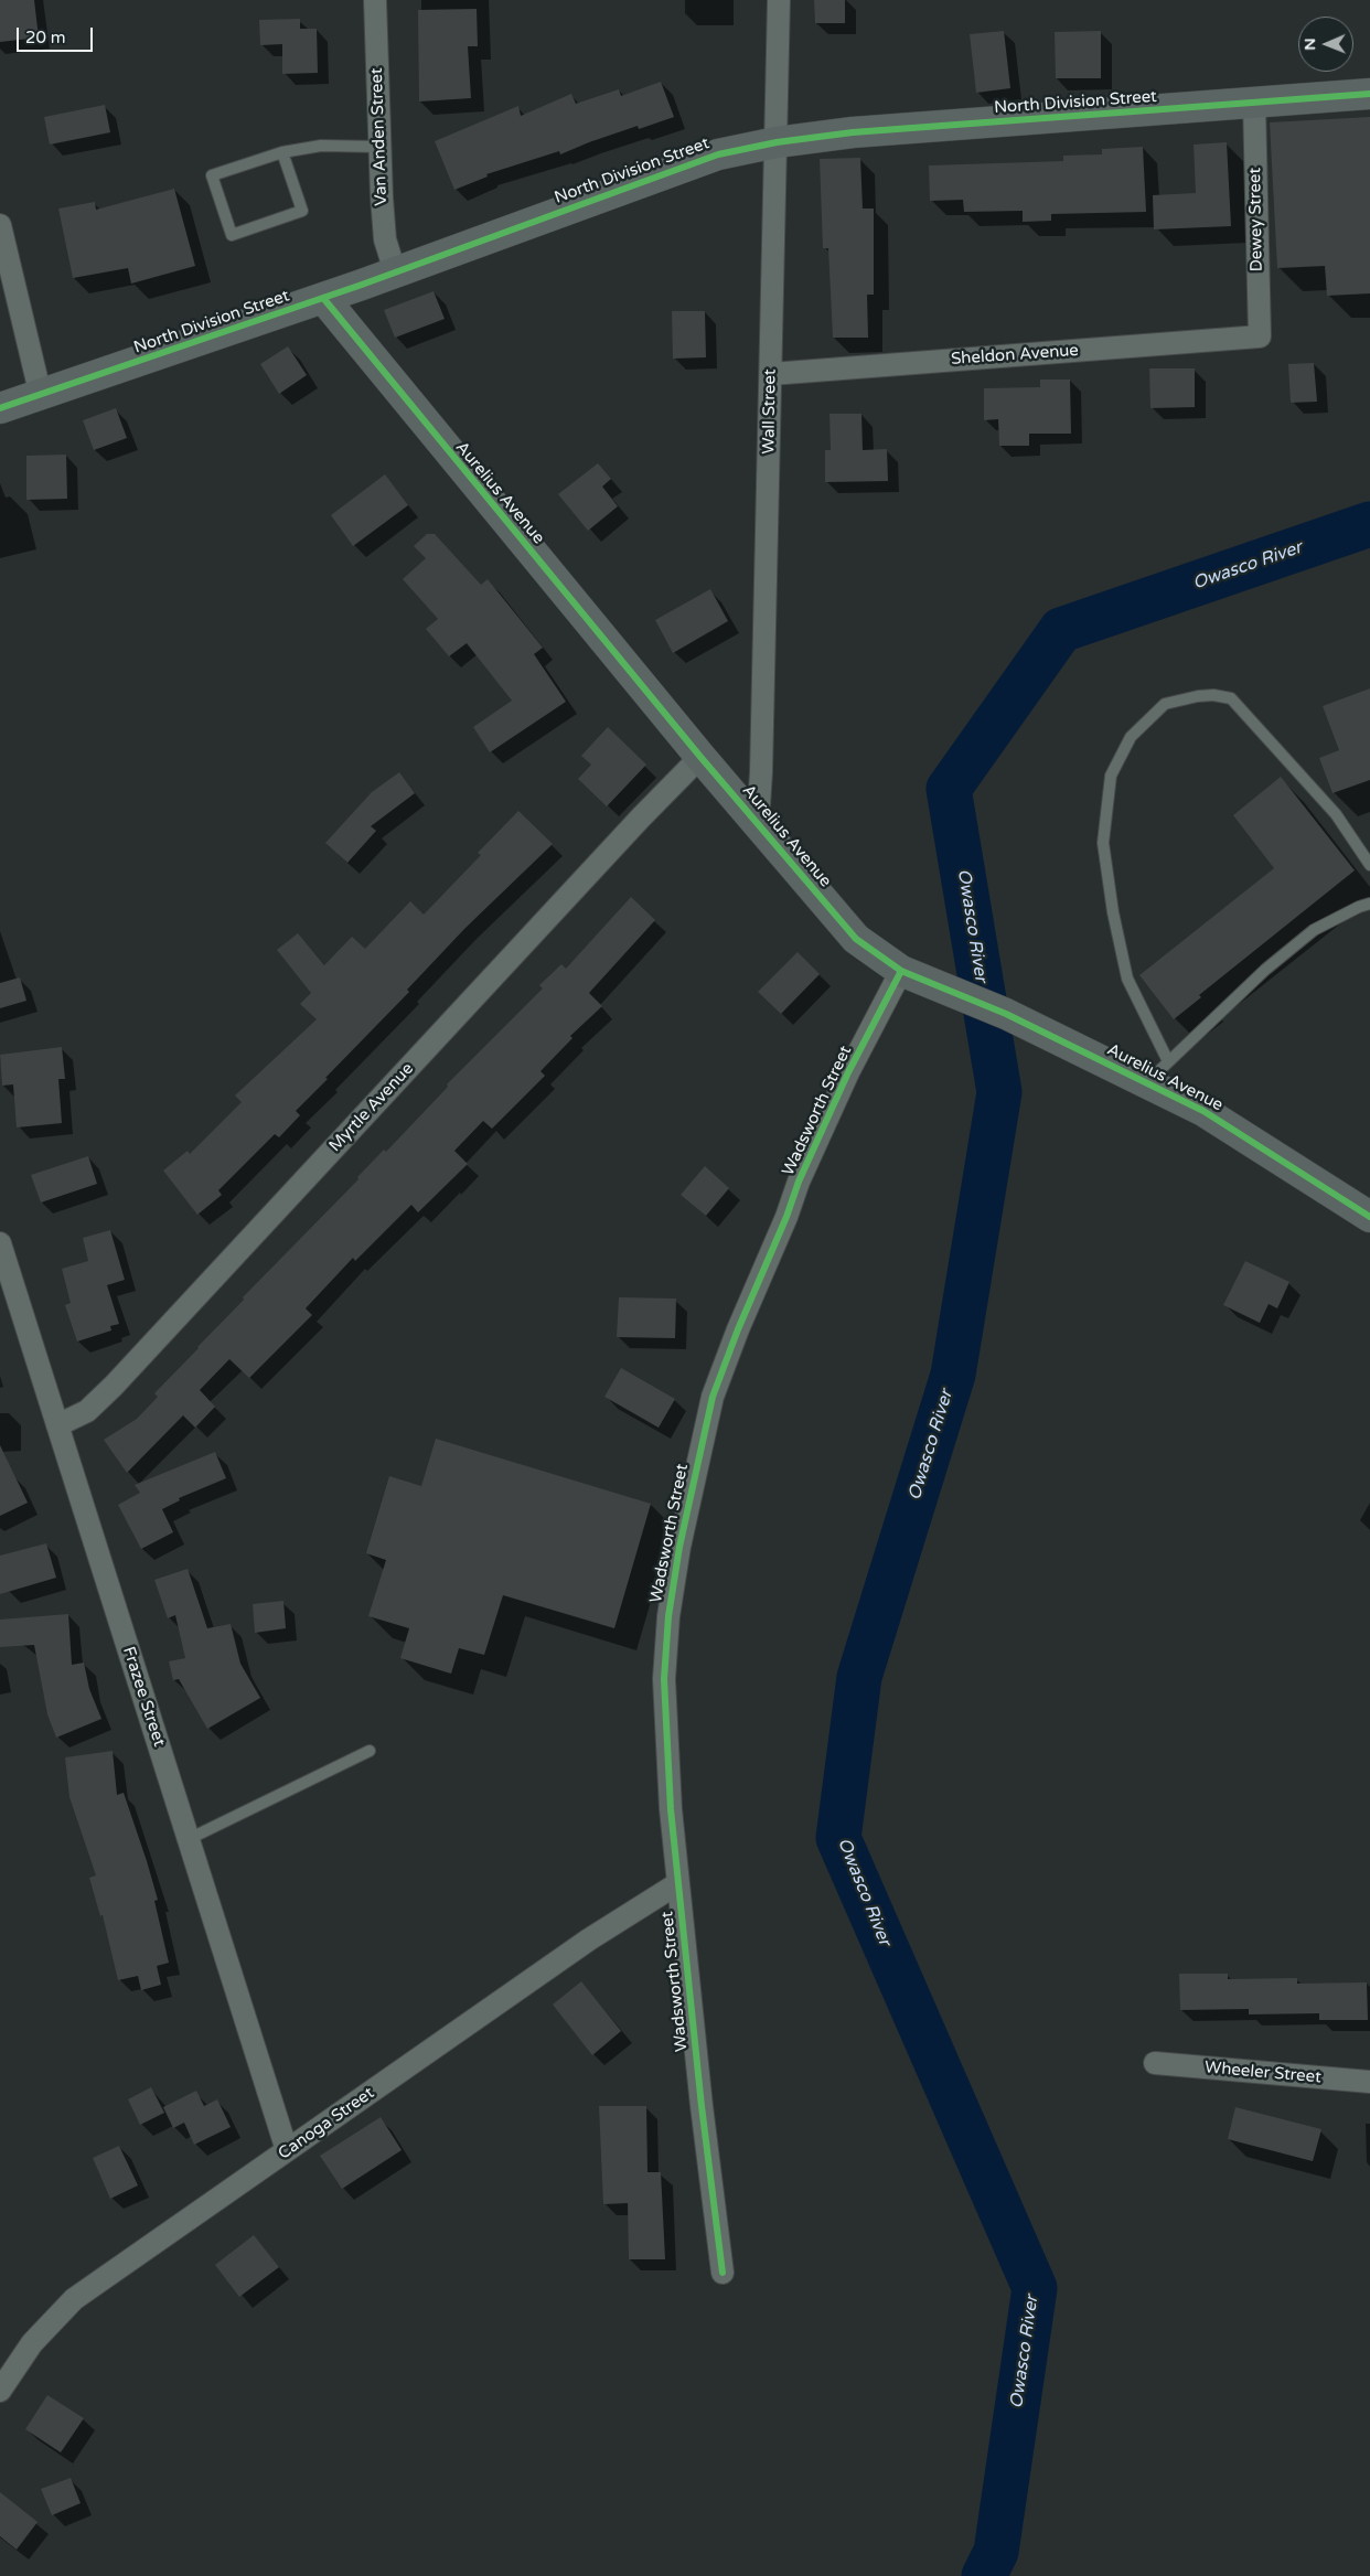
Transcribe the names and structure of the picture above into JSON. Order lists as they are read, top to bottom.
{
  "streets": {
    "street": [
      "North Division Street",
      "Van Anden Street",
      "Dewey Street",
      "Sheldon Avenue",
      "Wall Street",
      "Aurelius Avenue",
      "Myrtle Avenue",
      "Wadsworth Street",
      "Frazee Street",
      "Wheeler Street",
      "Canoga Street"
    ]
  },
  "crossings": [
    ["North Division Street", "Van Anden Street"],
    ["North Division Street", "Dewey Street"],
    ["North Division Street", "Wall Street"],
    ["North Division Street", "Aurelius Avenue"],
    ["Dewey Street", "Sheldon Avenue"],
    ["Sheldon Avenue", "Wall Street"],
    ["Wall Street", "Aurelius Avenue"],
    ["Aurelius Avenue", "Myrtle Avenue"],
    ["Aurelius Avenue", "Wadsworth Street"],
    ["Myrtle Avenue", "Frazee Street"],
    ["Wadsworth Street", "Canoga Street"],
    ["Frazee Street", "Canoga Street"]
  ],
  "water": ["Owasco River"],
  "scale_bar": "20 m",
  "north": "left"
}
